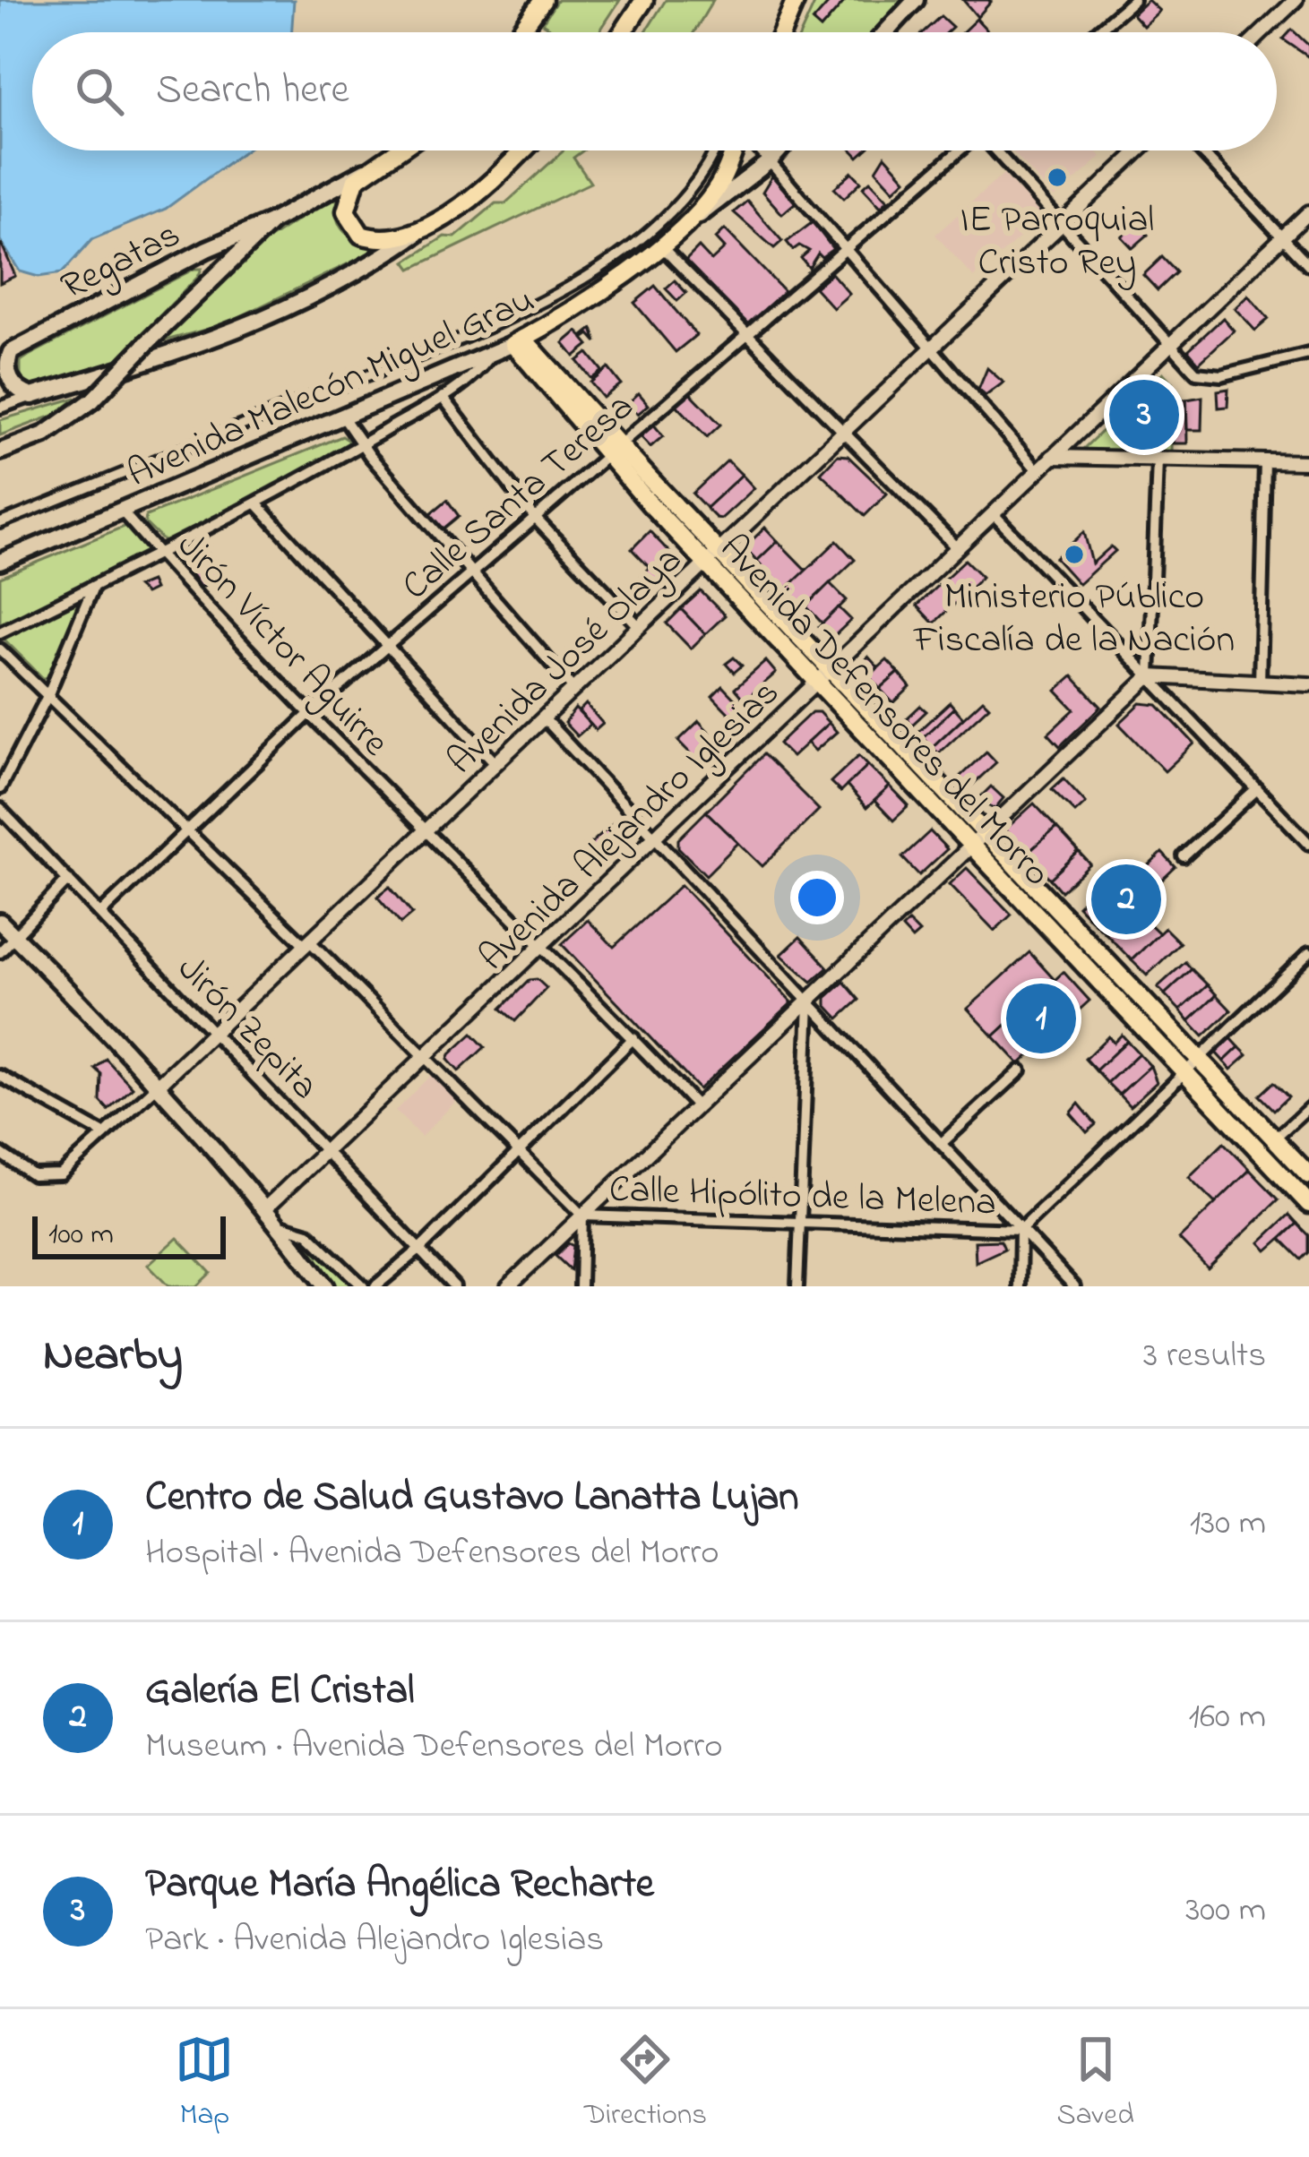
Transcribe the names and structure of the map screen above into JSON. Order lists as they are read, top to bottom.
{
  "streets": {
    "main road": ["Regatas", "Avenida Malecón Miguel Grau", "Avenida Defensores del Morro"],
    "street": [
      "Calle Santa Teresa",
      "Jirón Víctor Aguirre",
      "Avenida José Olaya",
      "Avenida Alejandro Iglesias",
      "Jirón Zepita",
      "Calle Hipólito de la Melena"
    ]
  },
  "crossings": [
    ["Avenida Malecón Miguel Grau", "Jirón Víctor Aguirre"],
    ["Avenida Malecón Miguel Grau", "Avenida Defensores del Morro"],
    ["Calle Santa Teresa", "Jirón Víctor Aguirre"],
    ["Calle Santa Teresa", "Avenida Defensores del Morro"],
    ["Calle Santa Teresa", "Jirón Zepita"],
    ["Jirón Víctor Aguirre", "Avenida José Olaya"],
    ["Jirón Víctor Aguirre", "Avenida Alejandro Iglesias"],
    ["Avenida José Olaya", "Avenida Defensores del Morro"],
    ["Avenida José Olaya", "Jirón Zepita"],
    ["Avenida Defensores del Morro", "Avenida Alejandro Iglesias"],
    ["Avenida Alejandro Iglesias", "Jirón Zepita"]
  ],
  "places": ["IE Parroquial Cristo Rey", "Ministerio Público Fiscalía de la Nación"],
  "scale_bar": "100 m",
  "page": {
    "search": "Search here",
    "pins": ["3", "2", "1"],
    "scale": "100 m",
    "heading": ["Nearby", "3 results"],
    "list": [
      {
        "mark": "1",
        "name": "Centro de Salud Gustavo Lanatta Lujan",
        "note": "Hospital · Avenida Defensores del Morro",
        "value": "130 m"
      },
      {
        "mark": "2",
        "name": "Galería El Cristal",
        "note": "Museum · Avenida Defensores del Morro",
        "value": "160 m"
      },
      {
        "mark": "3",
        "name": "Parque María Angélica Recharte",
        "note": "Park · Avenida Alejandro Iglesias",
        "value": "300 m"
      }
    ],
    "nav": ["Map", "Directions", "Saved"]
  }
}
